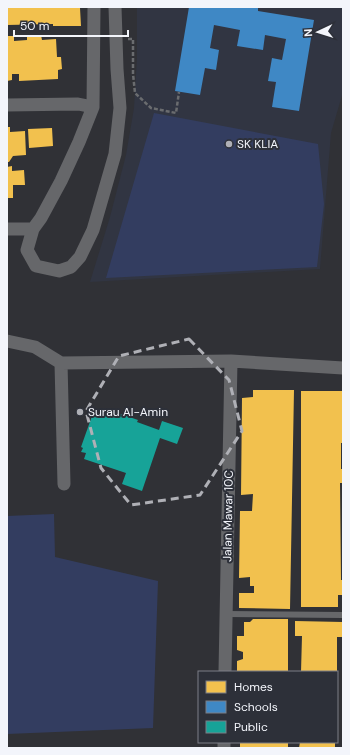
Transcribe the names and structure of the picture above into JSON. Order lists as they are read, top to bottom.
{
  "streets": {
    "street": ["Jalan Mawar 10C"]
  },
  "places": ["SK KLIA", "Surau Al-Amin"],
  "legend": ["Homes", "Schools", "Public"],
  "scale_bar": "50 m",
  "north": "left"
}
